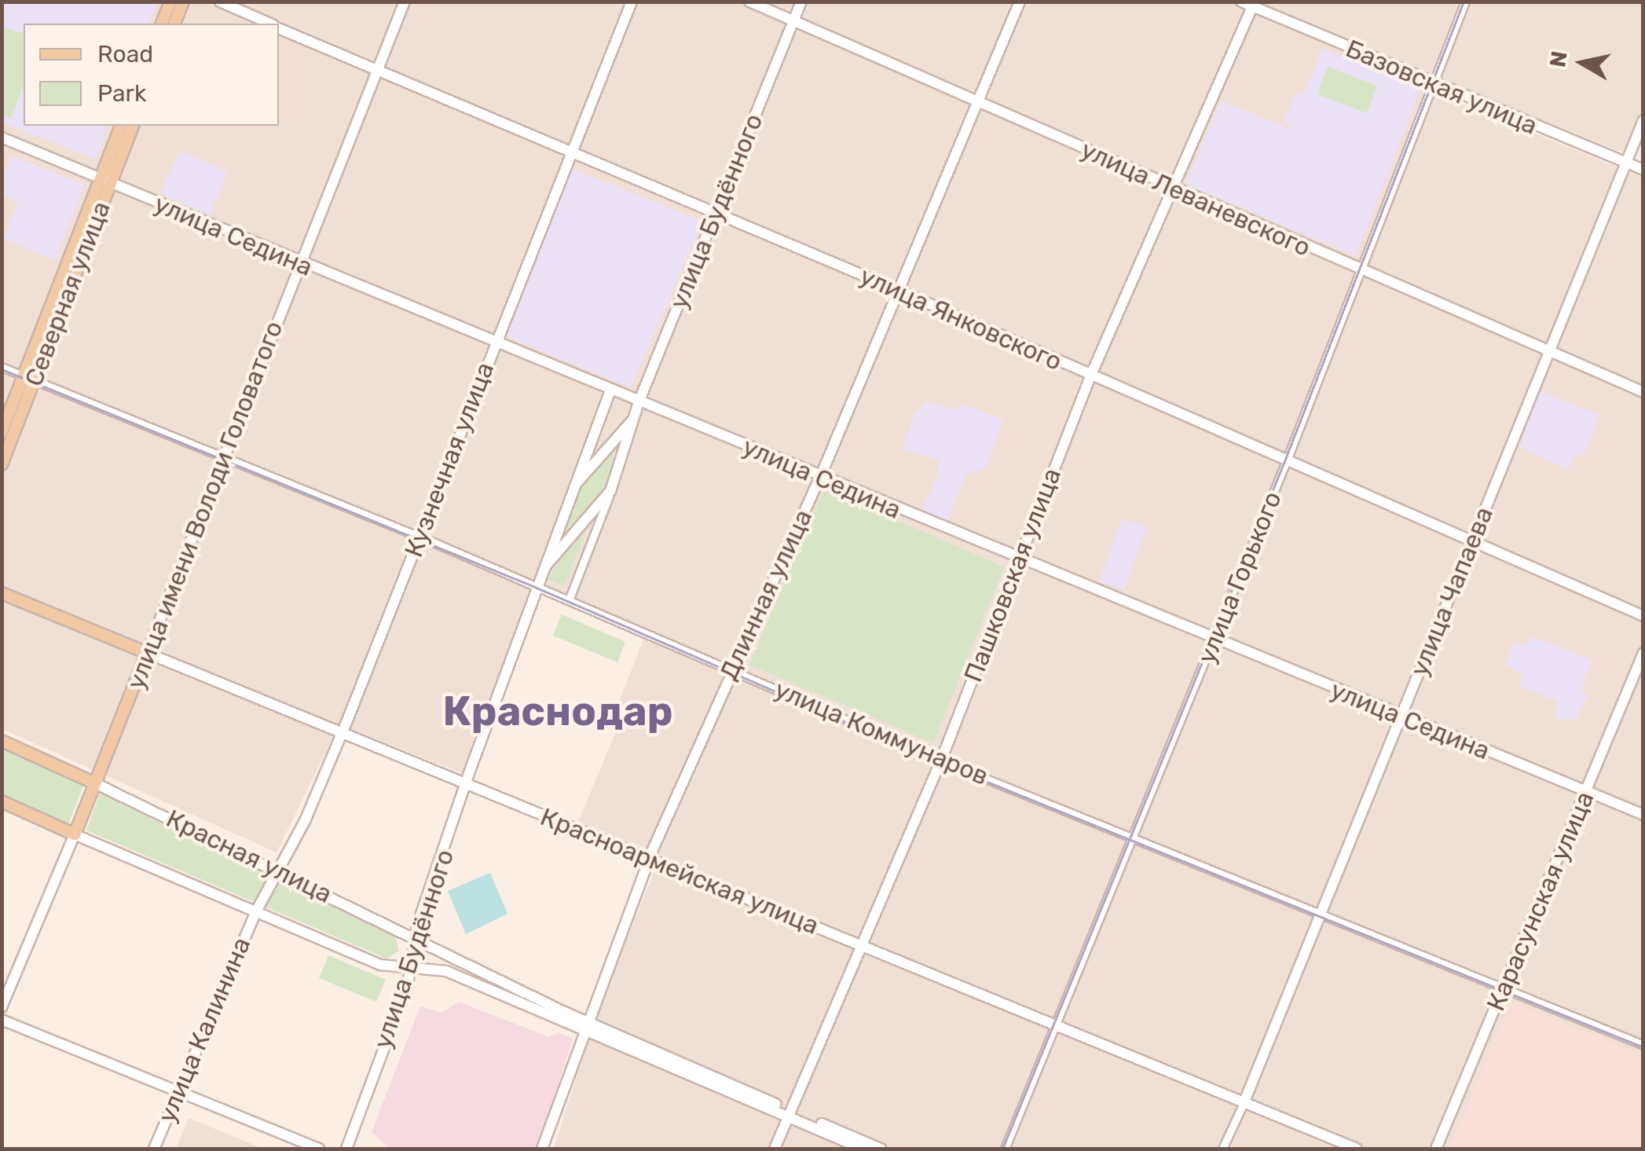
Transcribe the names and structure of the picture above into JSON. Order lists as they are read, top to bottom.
{
  "streets": {
    "main road": [
      "Северная улица",
      "улица имени Володи Головатого",
      "Красная улица",
      "Красноармейская улица"
    ],
    "street": [
      "Базовская улица",
      "улица Леваневского",
      "улица Будённого",
      "улица Седина",
      "улица Янковского",
      "Кузнечная улица",
      "Пашковская улица",
      "улица Горького",
      "улица Чапаева",
      "Длинная улица",
      "улица Коммунаров",
      "Карасунская улица",
      "улица Калинина"
    ]
  },
  "crossings": [
    ["Базовская улица", "Пашковская улица"],
    ["Базовская улица", "улица Горького"],
    ["Базовская улица", "улица Чапаева"],
    ["улица Леваневского", "улица Будённого"],
    ["улица Леваневского", "Пашковская улица"],
    ["улица Леваневского", "улица Горького"],
    ["улица Леваневского", "улица Чапаева"],
    ["улица Леваневского", "Длинная улица"],
    ["улица Будённого", "улица Седина"],
    ["улица Будённого", "улица Янковского"],
    ["улица Будённого", "улица Коммунаров"],
    ["улица Будённого", "Красная улица"],
    ["улица Будённого", "Красноармейская улица"],
    ["улица Седина", "Северная улица"],
    ["улица Седина", "Кузнечная улица"],
    ["улица Седина", "улица имени Володи Головатого"],
    ["улица Седина", "Пашковская улица"],
    ["улица Седина", "улица Горького"],
    ["улица Седина", "улица Чапаева"],
    ["улица Седина", "Длинная улица"],
    ["улица Седина", "Карасунская улица"],
    ["Северная улица", "улица Коммунаров"],
    ["улица Янковского", "Кузнечная улица"],
    ["улица Янковского", "улица имени Володи Головатого"],
    ["улица Янковского", "Пашковская улица"],
    ["улица Янковского", "улица Горького"],
    ["улица Янковского", "улица Чапаева"],
    ["улица Янковского", "Длинная улица"],
    ["Кузнечная улица", "улица Коммунаров"],
    ["Кузнечная улица", "Красная улица"],
    ["Кузнечная улица", "Красноармейская улица"],
    ["Кузнечная улица", "улица Калинина"],
    ["улица имени Володи Головатого", "улица Коммунаров"],
    ["улица имени Володи Головатого", "Красная улица"],
    ["улица имени Володи Головатого", "Красноармейская улица"],
    ["Пашковская улица", "улица Коммунаров"],
    ["Пашковская улица", "Красная улица"],
    ["Пашковская улица", "Красноармейская улица"],
    ["улица Горького", "улица Коммунаров"],
    ["улица Горького", "Красноармейская улица"],
    ["улица Чапаева", "улица Коммунаров"],
    ["улица Чапаева", "Красноармейская улица"],
    ["Длинная улица", "улица Коммунаров"],
    ["Длинная улица", "Красная улица"],
    ["Длинная улица", "Красноармейская улица"],
    ["улица Коммунаров", "Карасунская улица"],
    ["Красная улица", "улица Калинина"]
  ],
  "districts": ["Краснодар"],
  "legend": ["Road", "Park"],
  "north": "left"
}
